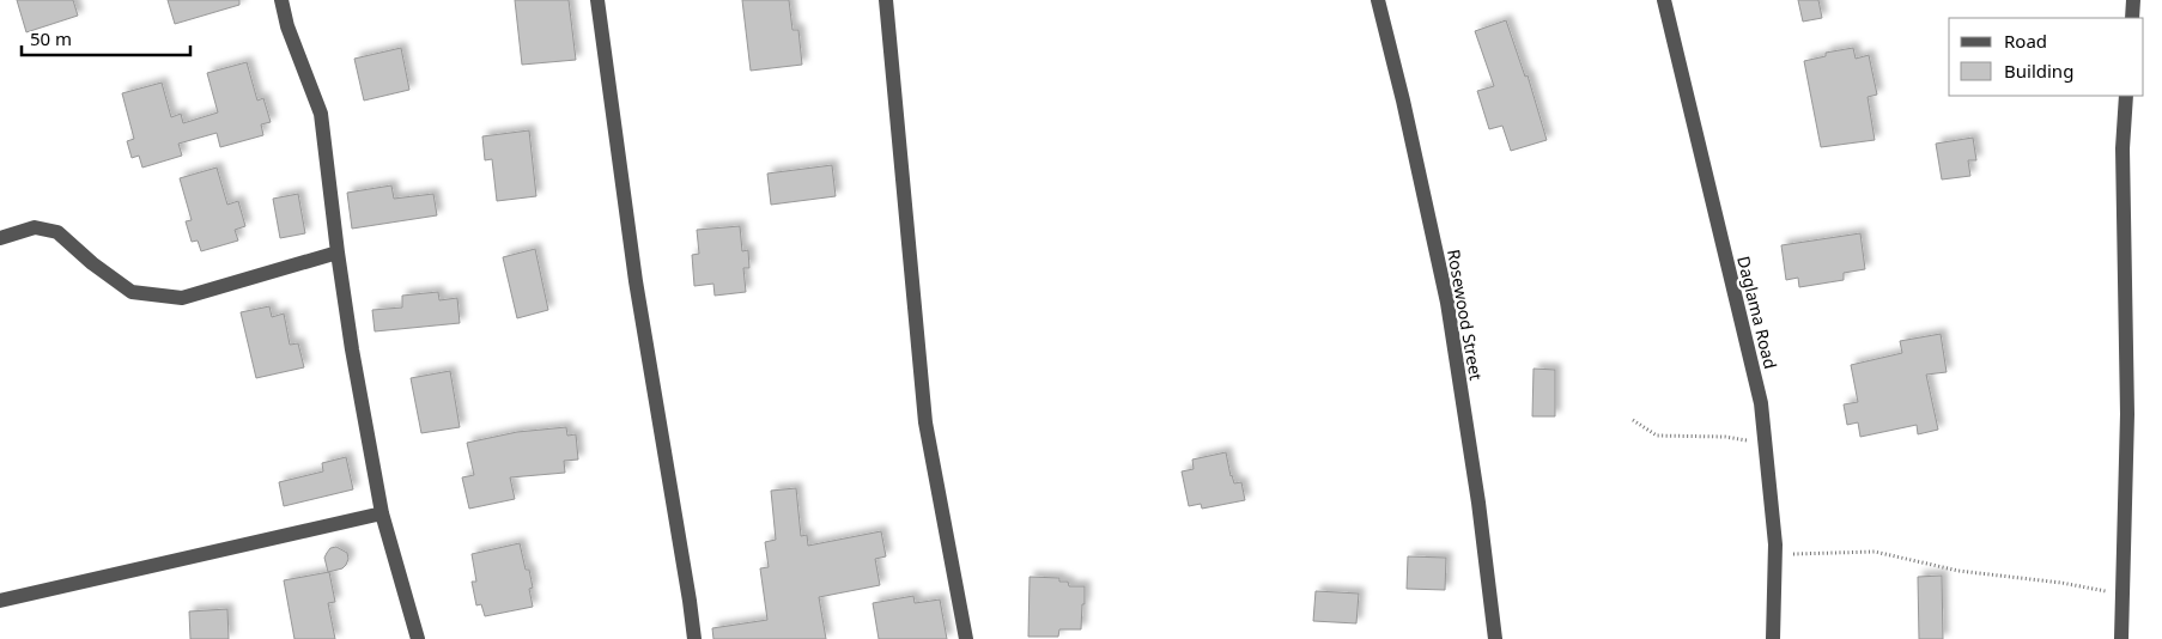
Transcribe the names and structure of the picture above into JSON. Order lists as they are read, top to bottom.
{
  "streets": {
    "street": ["Daglama Road", "Rosewood Street"]
  },
  "legend": ["Road", "Building"],
  "scale_bar": "50 m"
}
